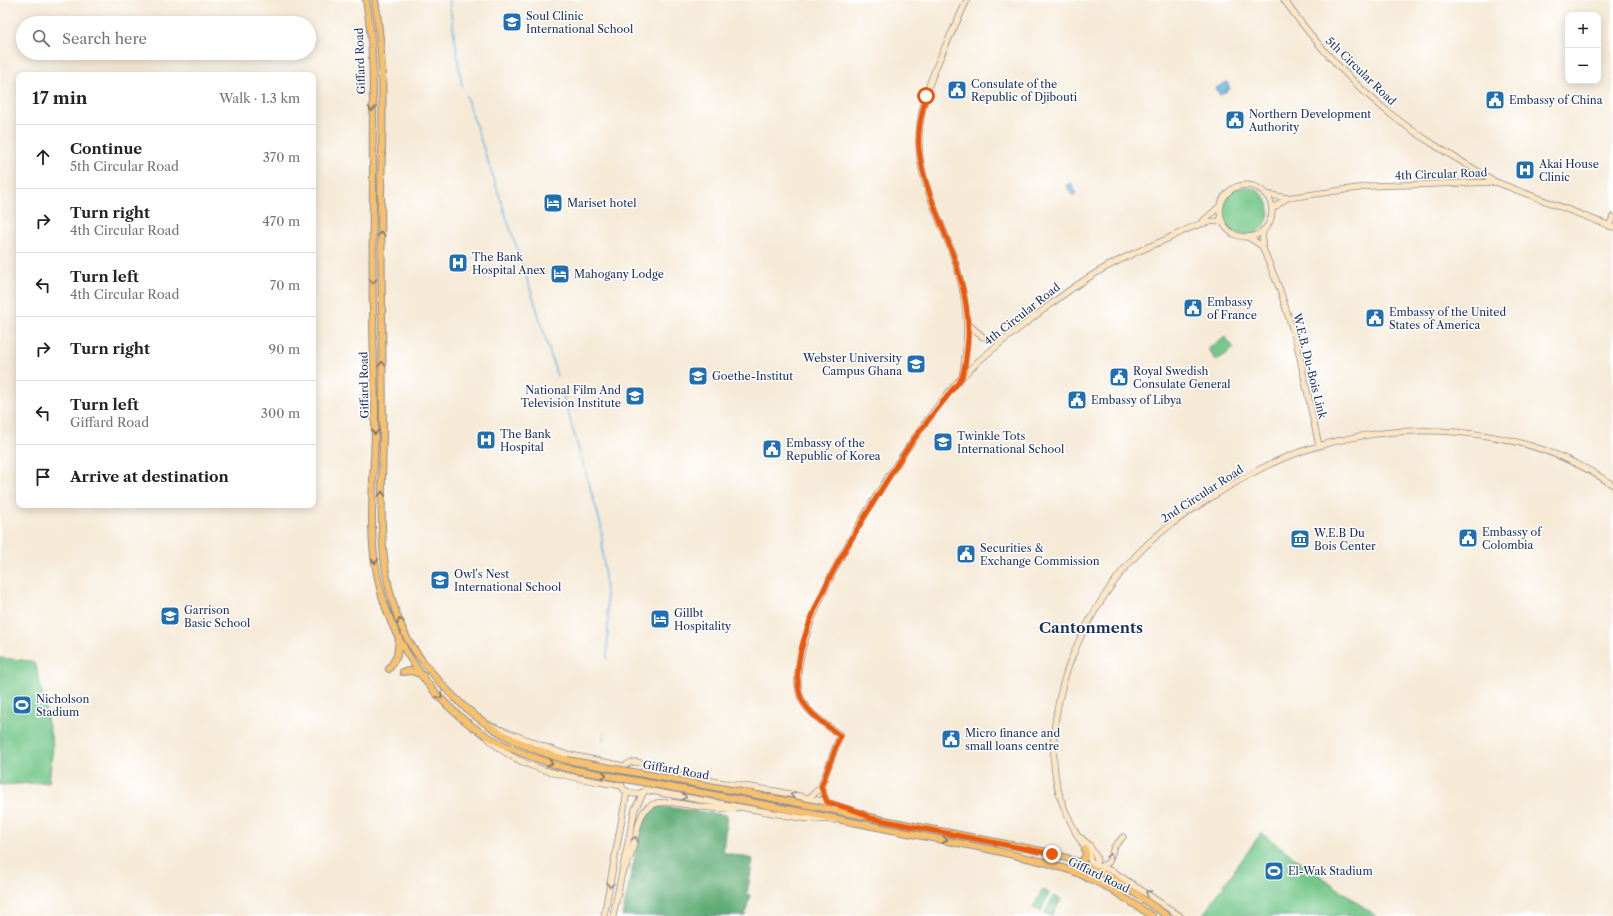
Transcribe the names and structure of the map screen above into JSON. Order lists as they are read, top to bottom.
{
  "streets": {
    "main road": ["Giffard Road"],
    "street": [
      "5th Circular Road",
      "4th Circular Road",
      "W.E.B. Du-Bois Link",
      "2nd Circular Road"
    ]
  },
  "crossings": [
    ["Giffard Road", "2nd Circular Road"],
    ["5th Circular Road", "4th Circular Road"],
    ["4th Circular Road", "W.E.B. Du-Bois Link"],
    ["W.E.B. Du-Bois Link", "2nd Circular Road"]
  ],
  "districts": ["Cantonments"],
  "places": {
    "school or university": [
      "Soul Clinic International School",
      "Webster University Campus Ghana",
      "Goethe-Institut",
      "National Film And Television Institute",
      "Twinkle Tots International School",
      "Owl's Nest International School",
      "Garrison Basic School"
    ],
    "public building": [
      "Consulate of the Republic of Djibouti",
      "Embassy of China",
      "Northern Development Authority",
      "Embassy of France",
      "Embassy of the United States of America",
      "Royal Swedish Consulate General",
      "Embassy of Libya",
      "Embassy of the Republic of Korea",
      "Embassy of Colombia",
      "Securities & Exchange Commission",
      "Micro finance and small loans centre"
    ],
    "hospital": ["Akai House Clinic", "The Bank Hospital Anex", "The Bank Hospital"],
    "hotel": ["Mariset hotel", "Mahogany Lodge", "Gillbt Hospitality"],
    "museum": ["W.E.B Du Bois Center"],
    "sports": ["Nicholson Stadium", "El-Wak Stadium"]
  },
  "page": {
    "map_buttons": ["+", "−"],
    "search": "Search here",
    "heading": ["17 min", "Walk · 1.3 km"],
    "list": [
      ["Continue", "5th Circular Road", "370 m"],
      ["Turn right", "4th Circular Road", "470 m"],
      ["Turn left", "4th Circular Road", "70 m"],
      ["Turn right", "90 m"],
      ["Turn left", "Giffard Road", "300 m"],
      "Arrive at destination"
    ]
  }
}
